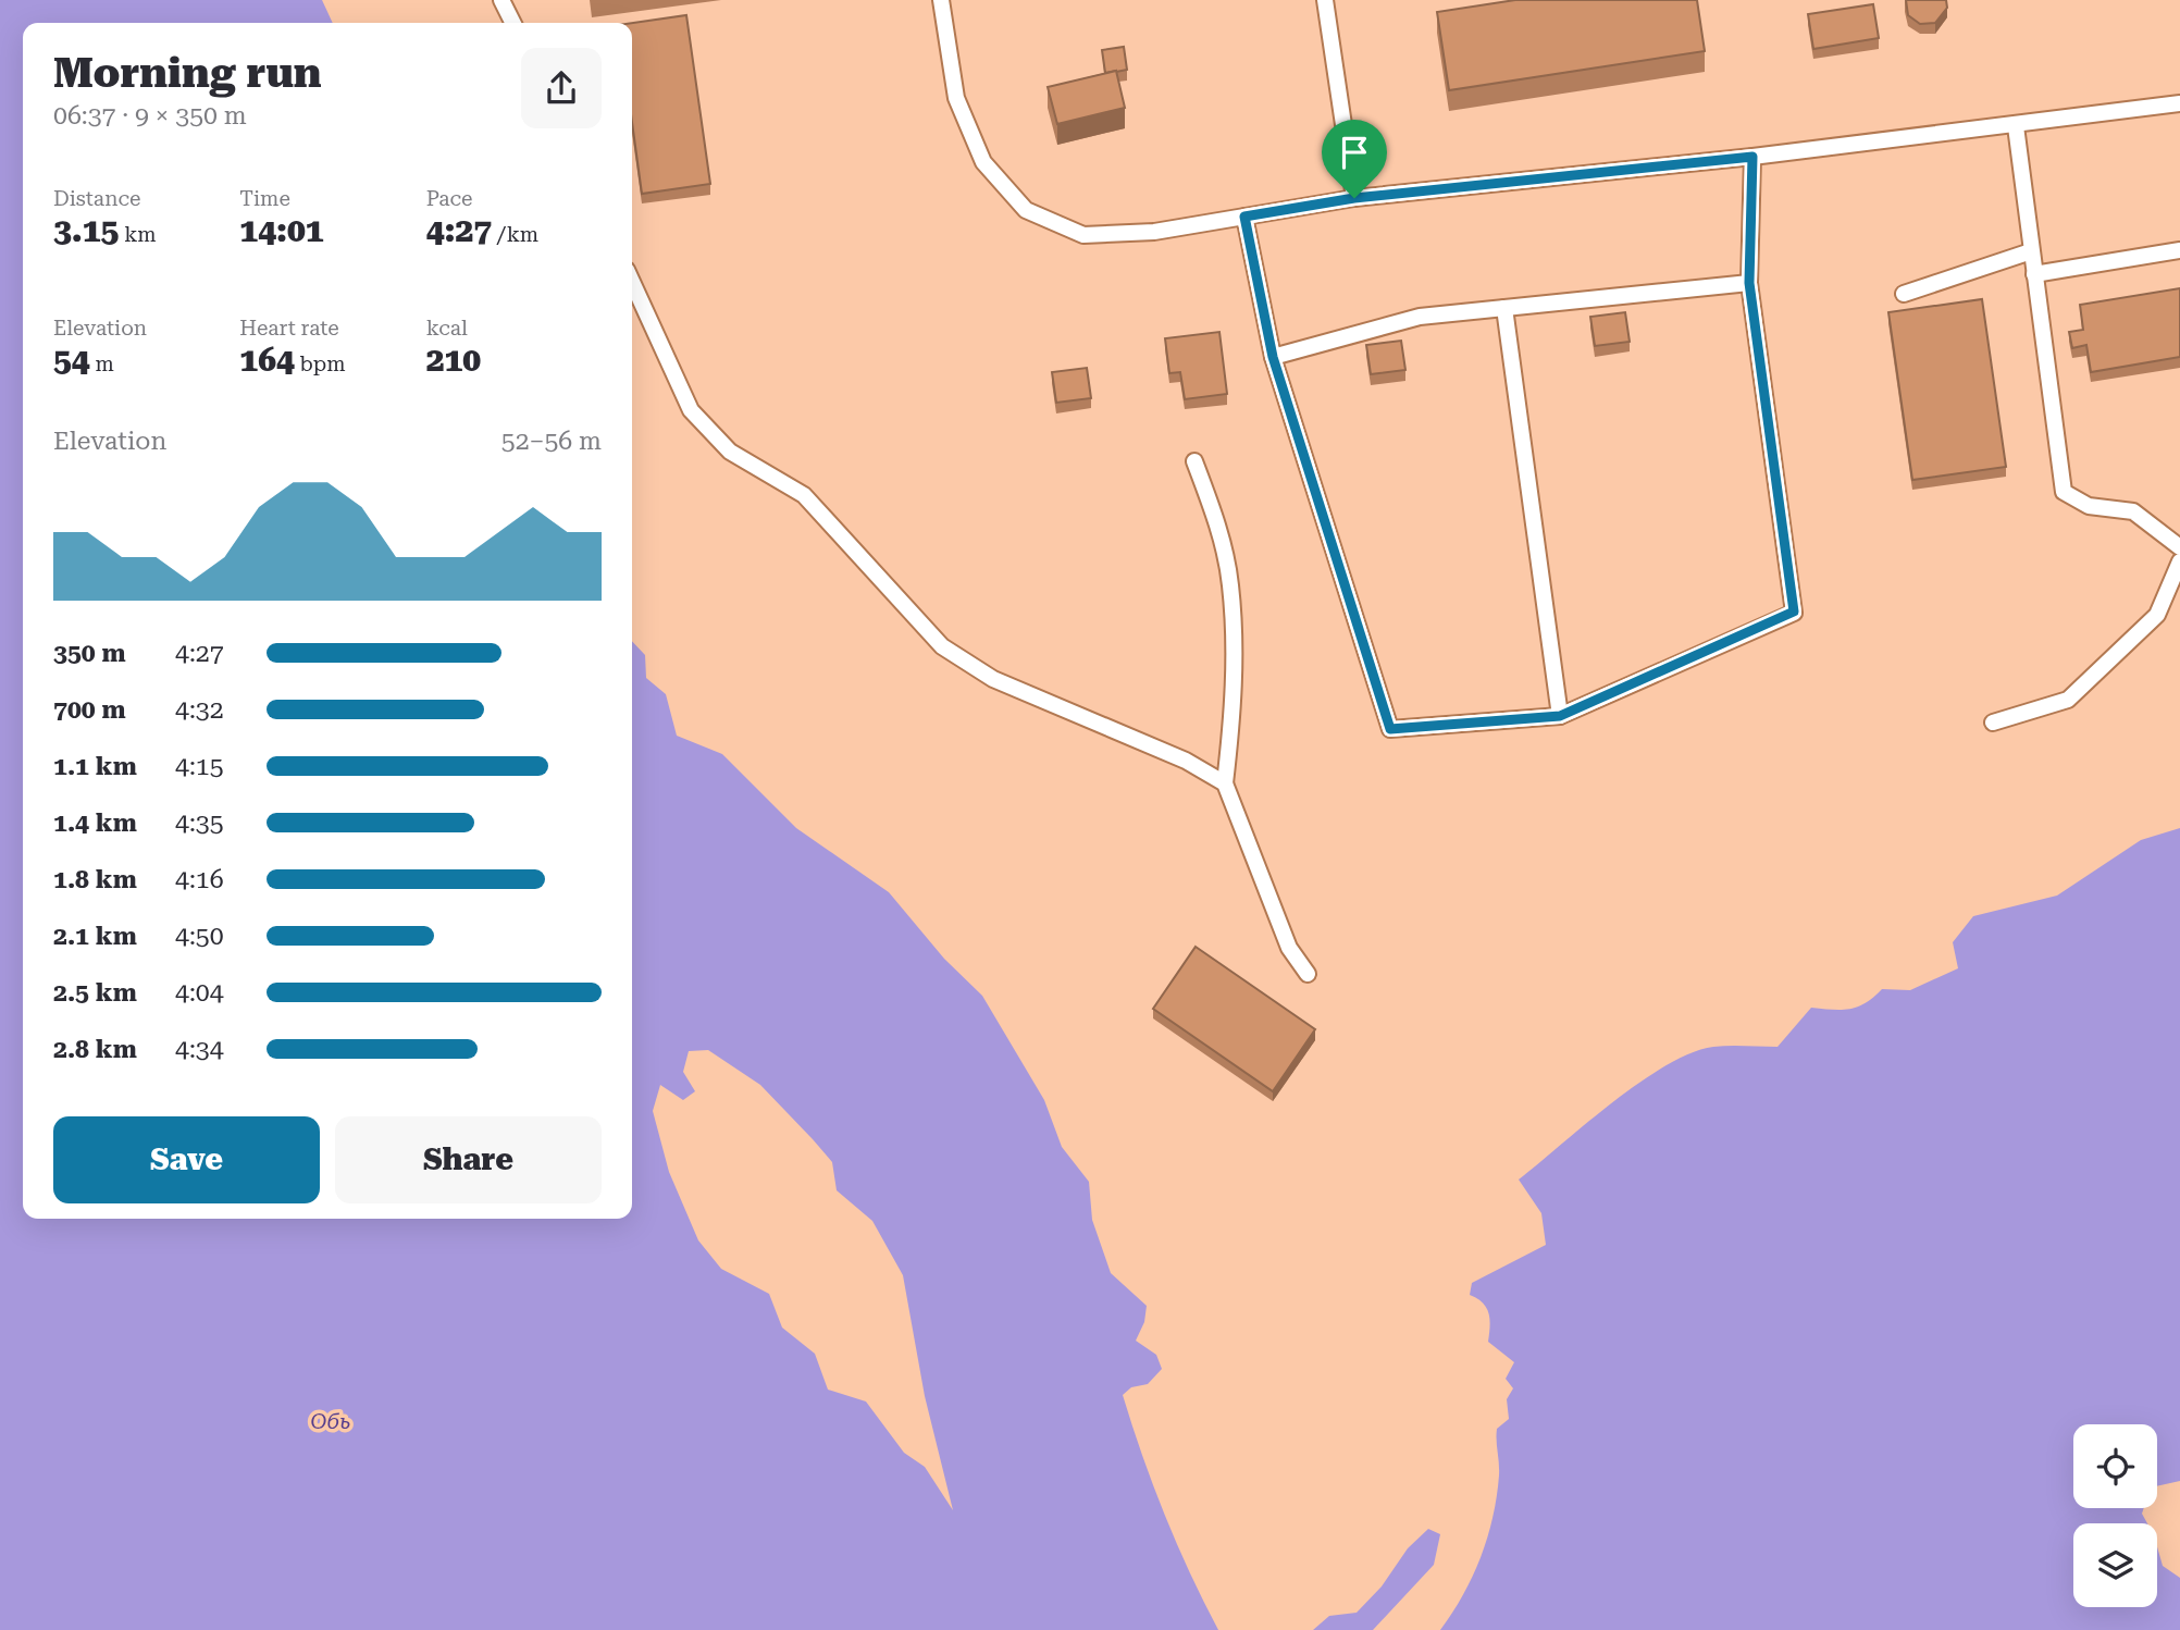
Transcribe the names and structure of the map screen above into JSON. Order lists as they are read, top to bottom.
{
  "water": ["Обь"],
  "page": {
    "heading": ["Morning run", "06:37 · 9 × 350 m"],
    "stats": [
      ["Distance", "3.15 km"],
      ["Time", "14:01"],
      ["Pace", "4:27 /km"],
      ["Elevation", "54 m"],
      ["Heart rate", "164 bpm"],
      ["kcal", "210"]
    ],
    "chart": ["Elevation", "52–56 m"],
    "list": [
      {
        "name": "350 m",
        "note": "4:27"
      },
      {
        "name": "700 m",
        "note": "4:32"
      },
      {
        "name": "1.1 km",
        "note": "4:15"
      },
      {
        "name": "1.4 km",
        "note": "4:35"
      },
      {
        "name": "1.8 km",
        "note": "4:16"
      },
      {
        "name": "2.1 km",
        "note": "4:50"
      },
      {
        "name": "2.5 km",
        "note": "4:04"
      },
      {
        "name": "2.8 km",
        "note": "4:34"
      }
    ],
    "buttons": ["Save", "Share"]
  }
}
